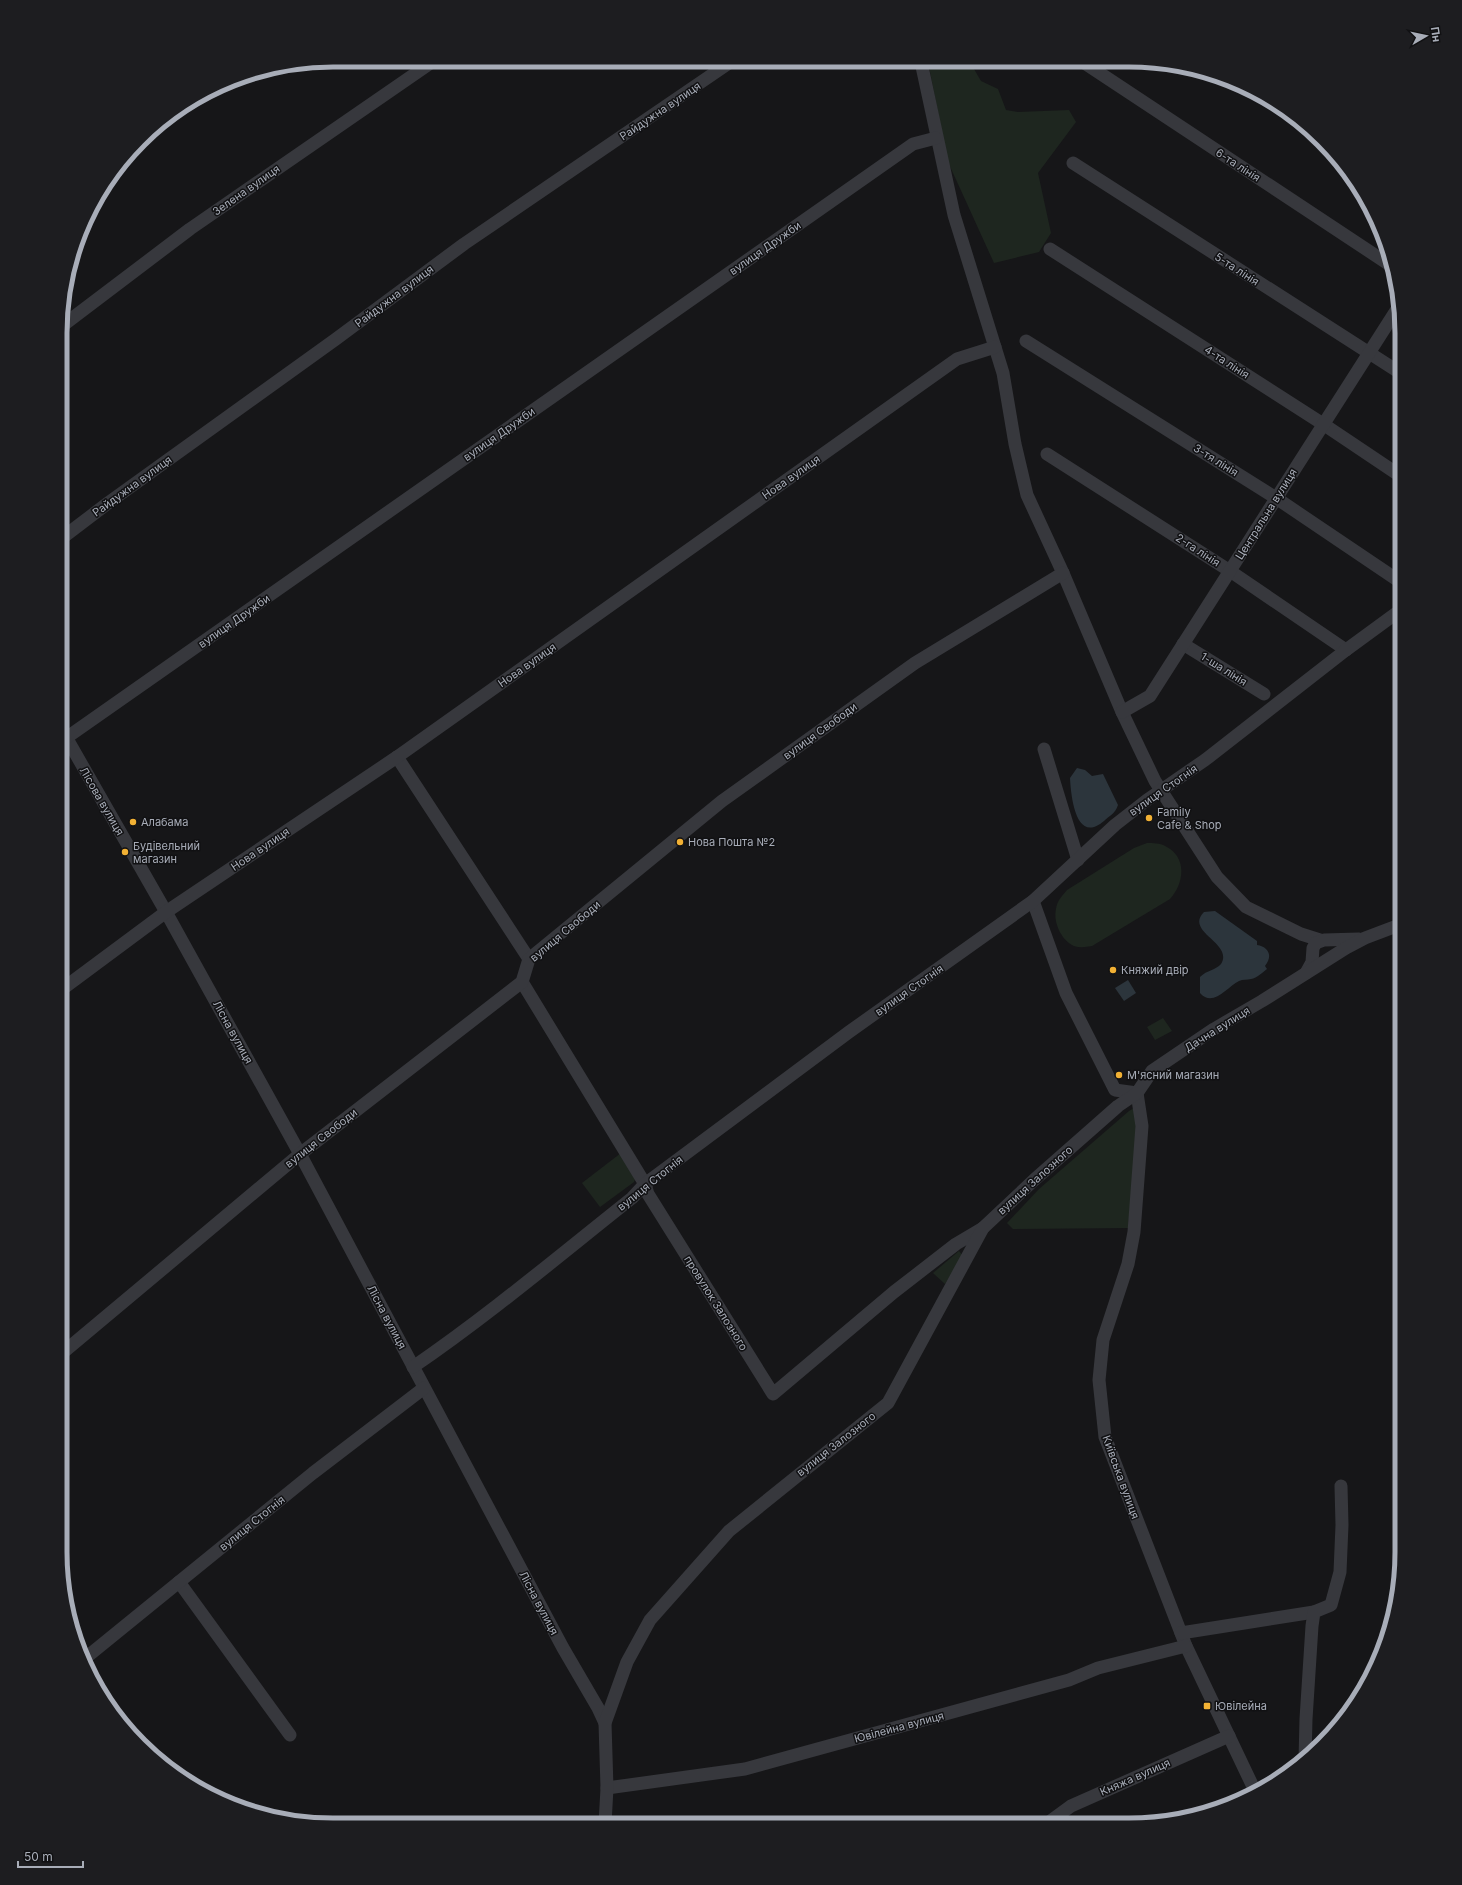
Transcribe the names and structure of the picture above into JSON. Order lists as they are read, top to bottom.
{
  "streets": {
    "street": [
      "Райдужна вулиця",
      "6-та лінія",
      "Зелена вулиця",
      "вулиця Дружби",
      "5-та лінія",
      "4-та лінія",
      "3-тя лінія",
      "Нова вулиця",
      "Центральна вулиця",
      "2-га лінія",
      "1-ша лінія",
      "вулиця Свободи",
      "вулиця Стогнія",
      "Лісова вулиця",
      "Дачна вулиця",
      "Лісна вулиця",
      "вулиця Залозного",
      "провулок Залозного",
      "Київська вулиця",
      "Ювілейна вулиця",
      "Княжа вулиця"
    ]
  },
  "crossings": [
    ["5-та лінія", "Центральна вулиця"],
    ["4-та лінія", "Центральна вулиця"],
    ["3-тя лінія", "Центральна вулиця"],
    ["Нова вулиця", "Лісова вулиця"],
    ["Нова вулиця", "Лісна вулиця"],
    ["Центральна вулиця", "2-га лінія"],
    ["Центральна вулиця", "1-ша лінія"],
    ["2-га лінія", "вулиця Стогнія"],
    ["вулиця Свободи", "Лісна вулиця"],
    ["вулиця Свободи", "провулок Залозного"],
    ["вулиця Стогнія", "Лісна вулиця"],
    ["вулиця Стогнія", "провулок Залозного"],
    ["Лісова вулиця", "Лісна вулиця"],
    ["Дачна вулиця", "вулиця Залозного"],
    ["Дачна вулиця", "Київська вулиця"],
    ["Лісна вулиця", "вулиця Залозного"],
    ["вулиця Залозного", "провулок Залозного"],
    ["вулиця Залозного", "Київська вулиця"],
    ["вулиця Залозного", "Ювілейна вулиця"],
    ["Київська вулиця", "Ювілейна вулиця"],
    ["Київська вулиця", "Княжа вулиця"]
  ],
  "places": {
    "other": [
      "Family Cafe & Shop",
      "Алабама",
      "Нова Пошта №2",
      "Будівельний магазин",
      "Княжий двір",
      "М'ясний магазин"
    ],
    "transit": ["Ювілейна"]
  },
  "scale_bar": "50 m",
  "north": "right"
}
